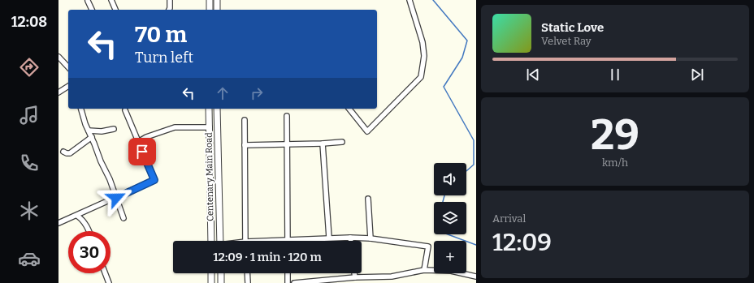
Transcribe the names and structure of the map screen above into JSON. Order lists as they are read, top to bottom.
{
  "streets": {
    "street": ["Centenary Main Road"]
  },
  "page": {
    "tabs": "12:08",
    "turn": ["70 m", "Turn left"],
    "song": ["Static Love", "Velvet Ray"],
    "tile": [
      ["29", "km/h"],
      ["Arrival", "12:09"]
    ],
    "map_buttons": "+",
    "limit": "30",
    "trip": "12:09 · 1 min · 120 m"
  }
}
